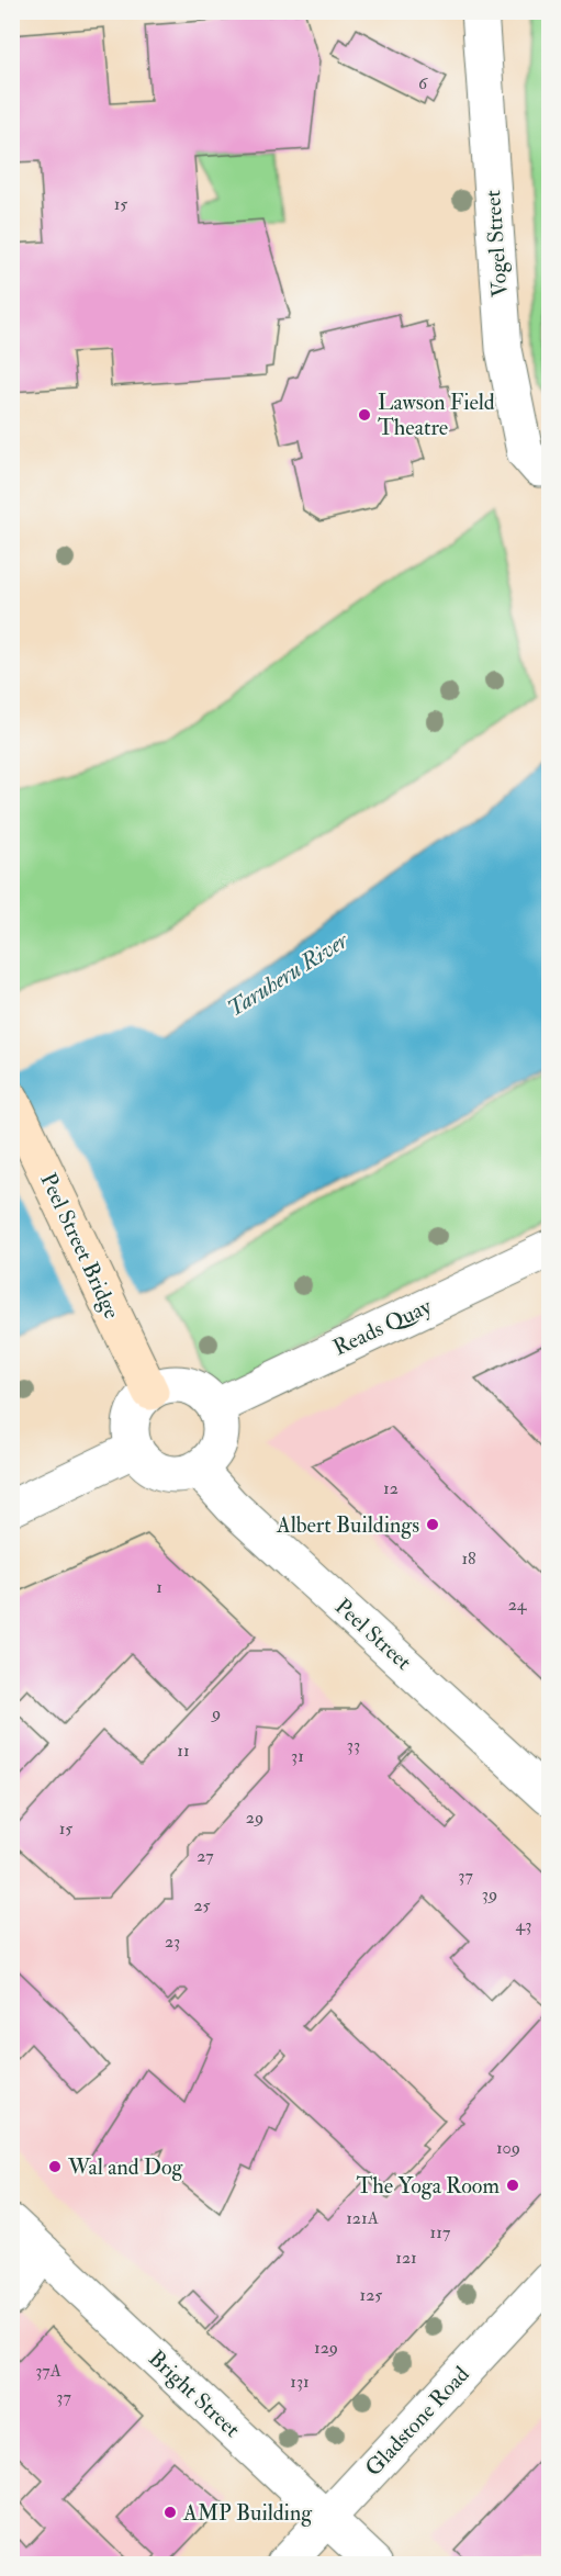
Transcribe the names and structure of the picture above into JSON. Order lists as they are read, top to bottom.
{
  "streets": {
    "main road": ["Peel Street Bridge"],
    "street": [
      "Vogel Street",
      "Reads Quay",
      "Peel Street",
      "Bright Street",
      "Gladstone Road"
    ]
  },
  "crossings": [
    ["Peel Street Bridge", "Reads Quay"],
    ["Peel Street Bridge", "Peel Street"],
    ["Reads Quay", "Peel Street"],
    ["Bright Street", "Gladstone Road"]
  ],
  "water": ["Taruheru River"],
  "places": [
    "Lawson Field Theatre",
    "Albert Buildings",
    "Wal and Dog",
    "The Yoga Room",
    "AMP Building"
  ],
  "house_numbers": [
    "6",
    "15",
    "12",
    "18",
    "1",
    "24",
    "9",
    "33",
    "11",
    "31",
    "29",
    "15",
    "27",
    "37",
    "39",
    "25",
    "43",
    "23",
    "109",
    "121A",
    "117",
    "121",
    "125",
    "129",
    "37A",
    "131",
    "37"
  ]
}
